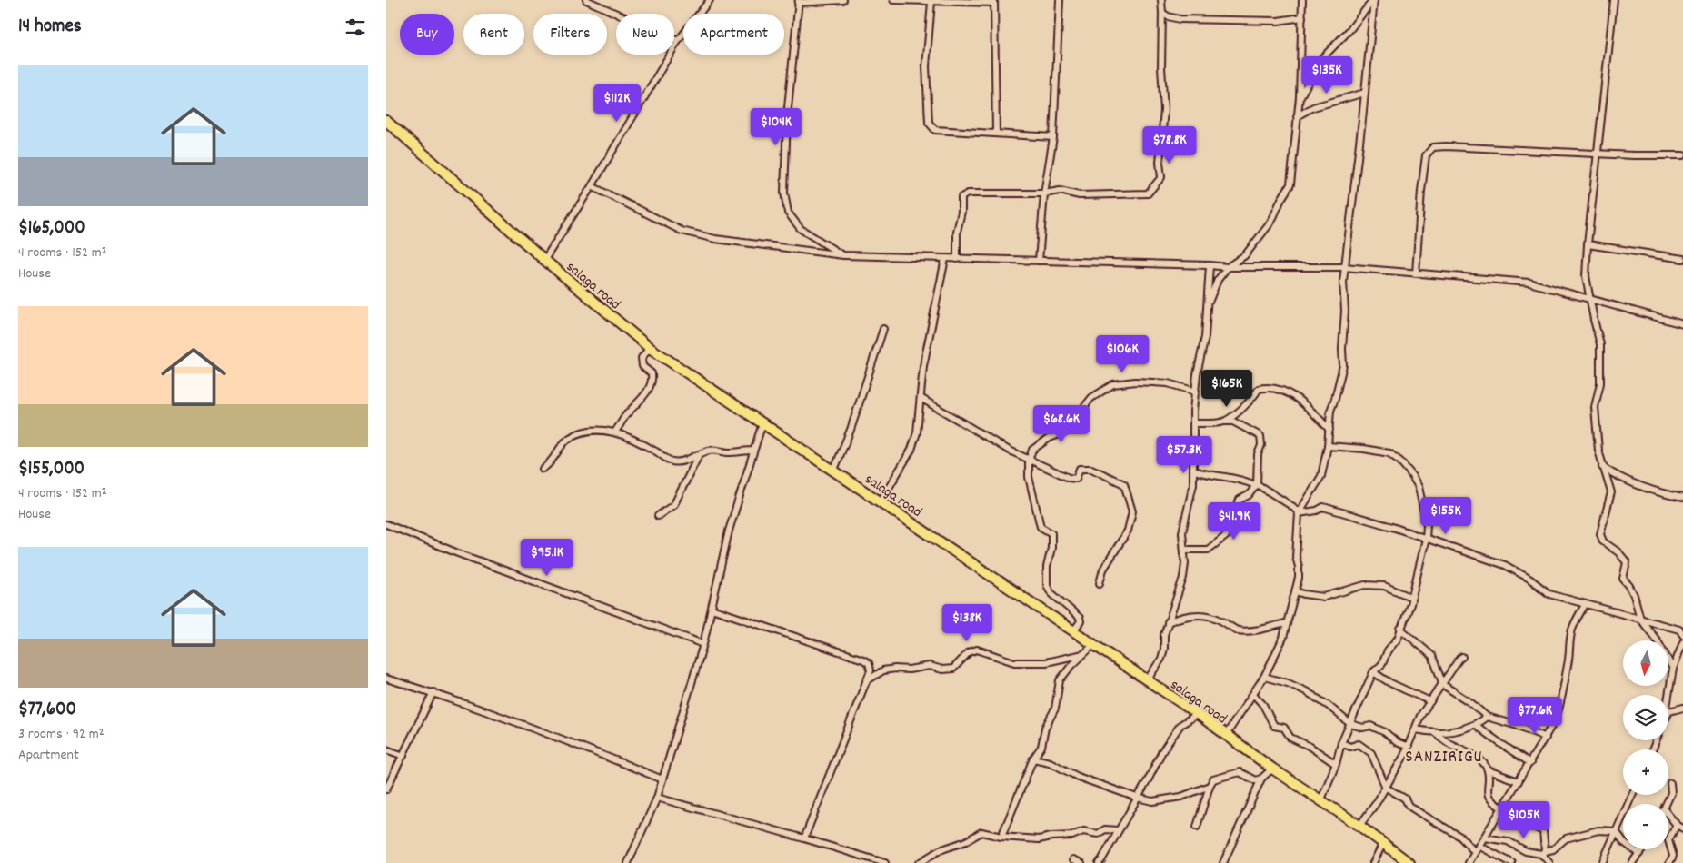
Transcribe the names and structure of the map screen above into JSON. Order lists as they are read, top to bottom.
{
  "streets": {
    "main road": ["salaga road"]
  },
  "districts": ["SANZIRIGU"],
  "north": "bottom",
  "page": {
    "heading": "14 homes",
    "chip": [
      "Buy",
      "Rent",
      "Filters",
      "New",
      "Apartment"
    ],
    "list": [
      {
        "name": "$165,000",
        "note": "4 rooms · 152 m² · House"
      },
      {
        "name": "$155,000",
        "note": "4 rooms · 152 m² · House"
      },
      {
        "name": "$77,600",
        "note": "3 rooms · 92 m² · Apartment"
      }
    ],
    "price": [
      "$135K",
      "$112K",
      "$104K",
      "$78.8K",
      "$106K",
      "$165K",
      "$68.6K",
      "$57.3K",
      "$155K",
      "$41.9K",
      "$95.1K",
      "$138K",
      "$77.6K",
      "$105K"
    ],
    "map_buttons": ["+", "−"]
  }
}
